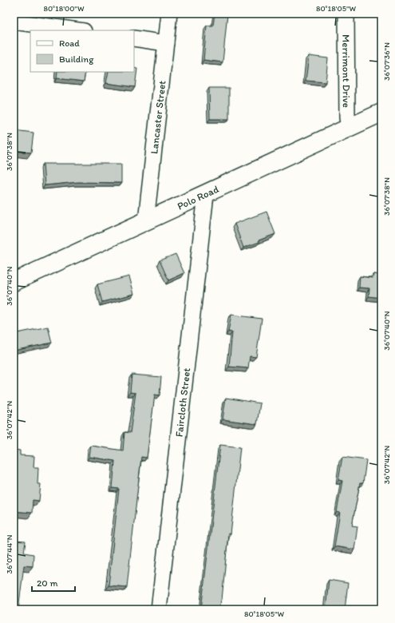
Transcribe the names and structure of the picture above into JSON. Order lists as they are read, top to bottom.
{
  "streets": {
    "main road": ["Polo Road"],
    "street": ["Merrimont Drive", "Lancaster Street", "Faircloth Street"]
  },
  "crossings": [
    ["Merrimont Drive", "Polo Road"],
    ["Lancaster Street", "Polo Road"],
    ["Polo Road", "Faircloth Street"]
  ],
  "legend": ["Road", "Building"],
  "scale_bar": "20 m",
  "coordinates": [
    "80°18'00\"W",
    "80°18'05\"W",
    "36°07'36\"N",
    "36°07'38\"N",
    "36°07'40\"N",
    "36°07'42\"N",
    "36°07'44\"N"
  ]
}
